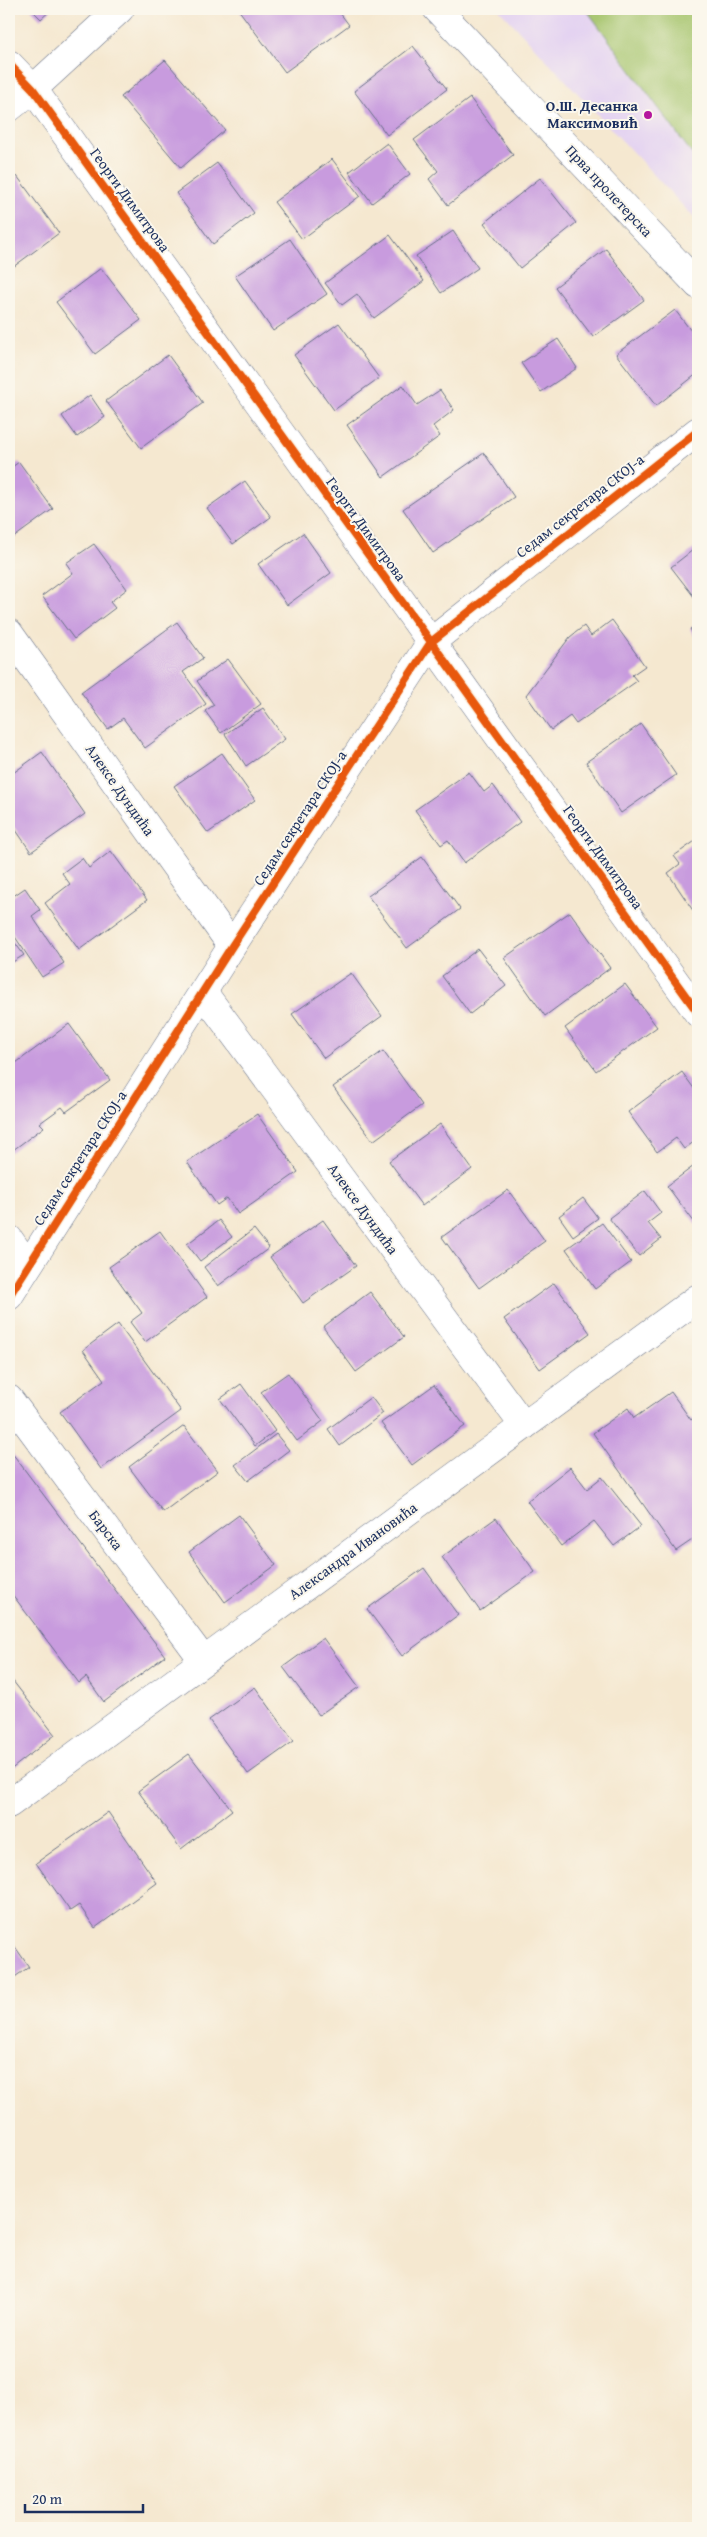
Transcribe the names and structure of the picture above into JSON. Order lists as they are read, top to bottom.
{
  "streets": {
    "street": [
      "Прва пролетерска",
      "Георги Димитрова",
      "Седам секретара СКОЈ-а",
      "Алексе Дундића",
      "Барска",
      "Александра Ивановића"
    ]
  },
  "crossings": [
    ["Георги Димитрова", "Седам секретара СКОЈ-а"],
    ["Седам секретара СКОЈ-а", "Алексе Дундића"],
    ["Алексе Дундића", "Александра Ивановића"],
    ["Барска", "Александра Ивановића"]
  ],
  "places": ["О.Ш. Десанка Максимовић"],
  "scale_bar": "20 m"
}
